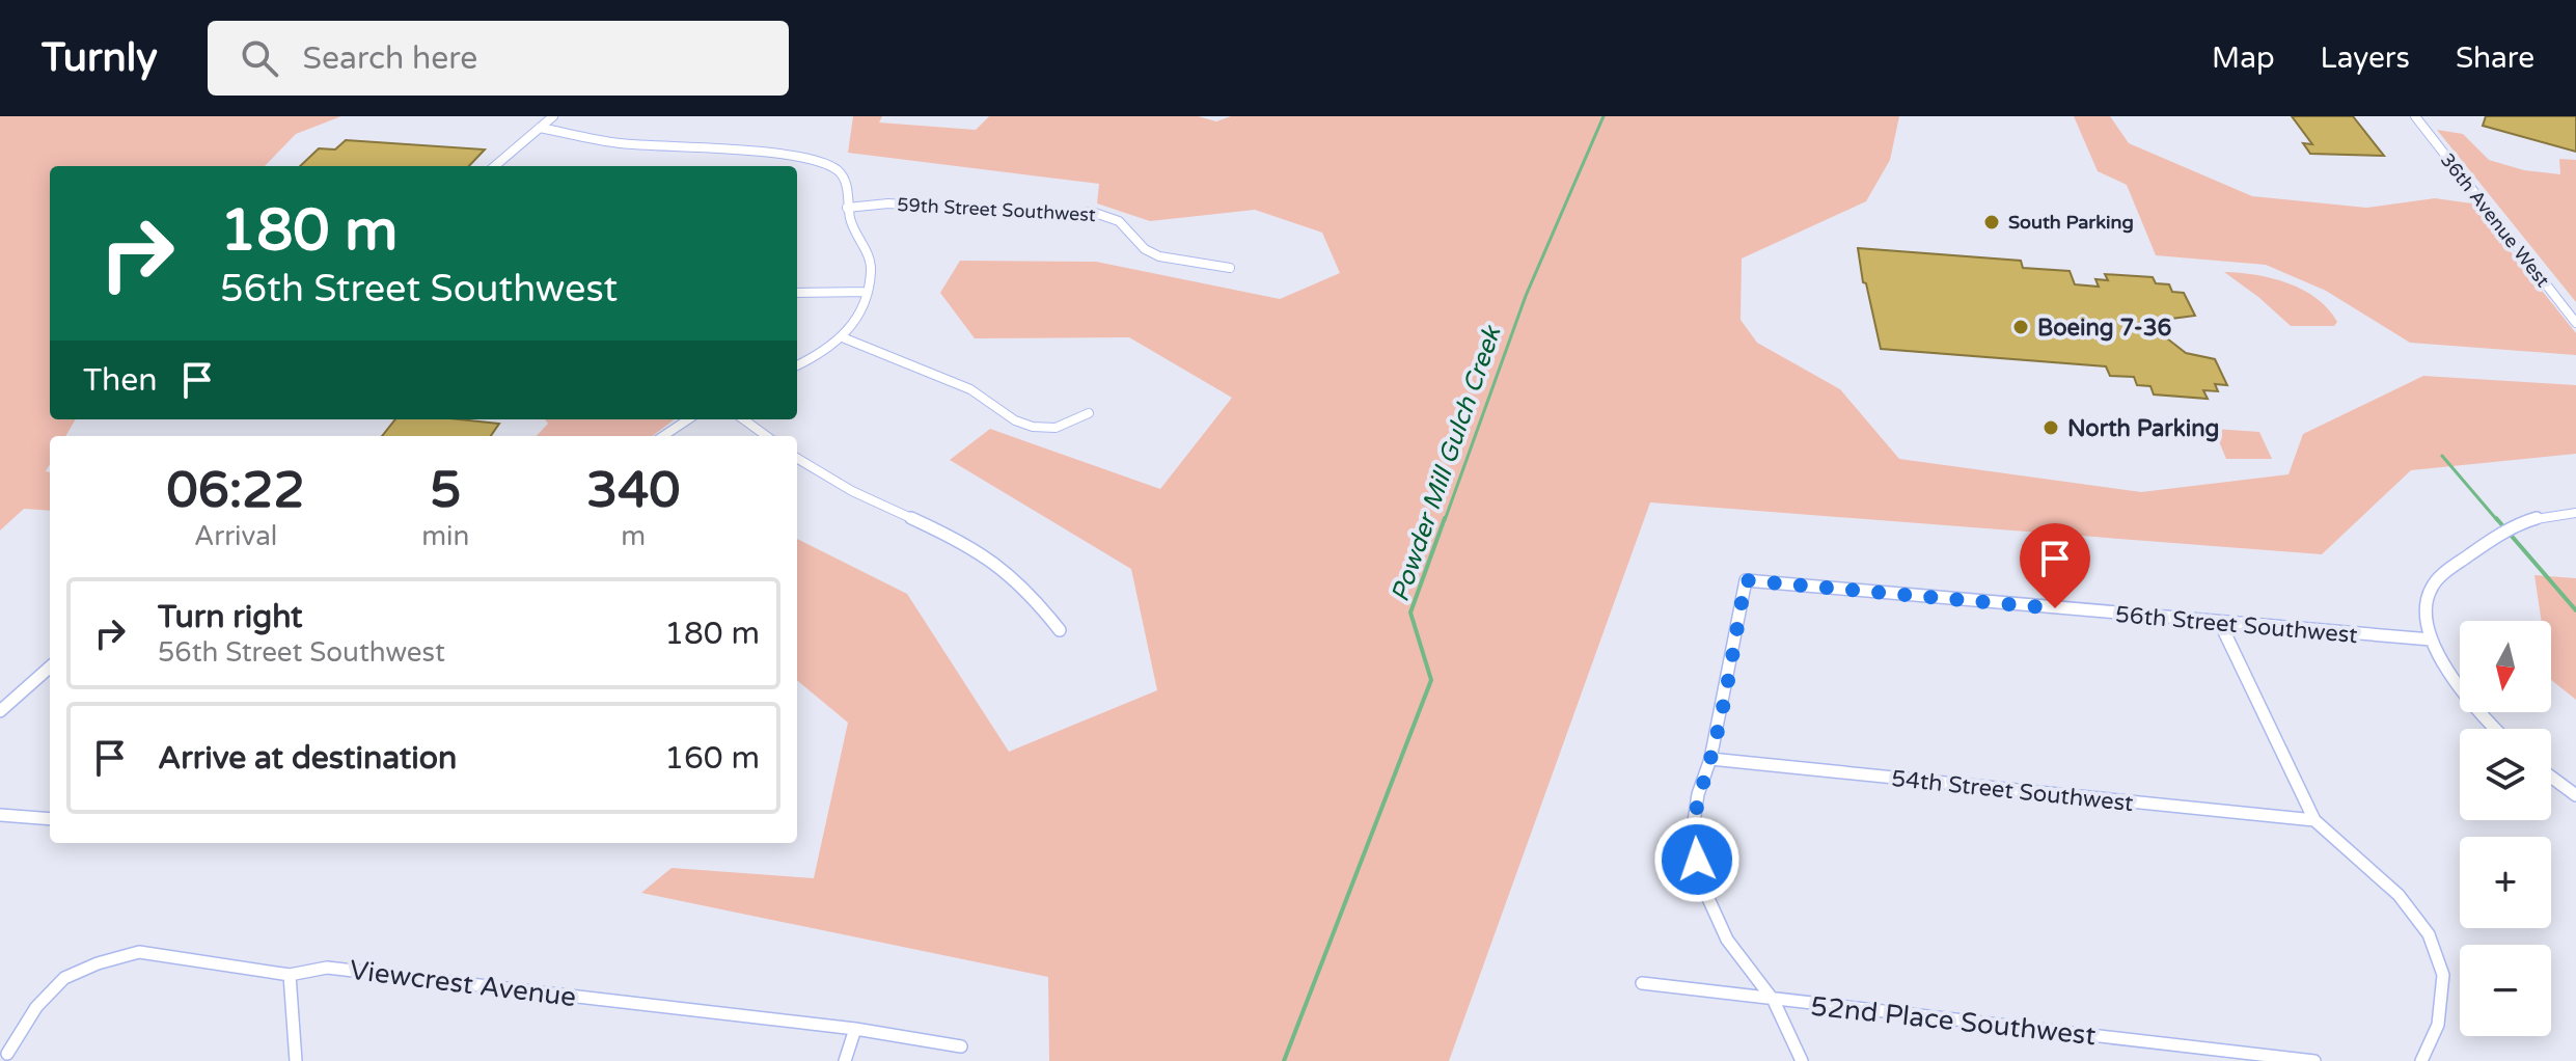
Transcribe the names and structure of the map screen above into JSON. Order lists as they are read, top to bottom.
{
  "streets": {
    "street": [
      "59th Street Southwest",
      "36th Avenue West",
      "56th Street Southwest",
      "54th Street Southwest",
      "Viewcrest Avenue",
      "52nd Place Southwest"
    ]
  },
  "crossings": [
    ["56th Street Southwest", "54th Street Southwest"]
  ],
  "water": ["Powder Mill Gulch Creek"],
  "places": ["South Parking", "Boeing 7-36", "North Parking"],
  "north": "bottom",
  "page": {
    "header": "Turnly",
    "search": "Search here",
    "nav": ["Map", "Layers", "Share"],
    "turn": ["180 m", "56th Street Southwest"],
    "then": "Then",
    "eta": [
      "06:22",
      "Arrival",
      "5",
      "min",
      "340",
      "m"
    ],
    "list": [
      {
        "name": "Turn right",
        "note": "56th Street Southwest",
        "value": "180 m"
      },
      {
        "name": "Arrive at destination",
        "value": "160 m"
      }
    ],
    "map_buttons": ["+", "−"]
  }
}
